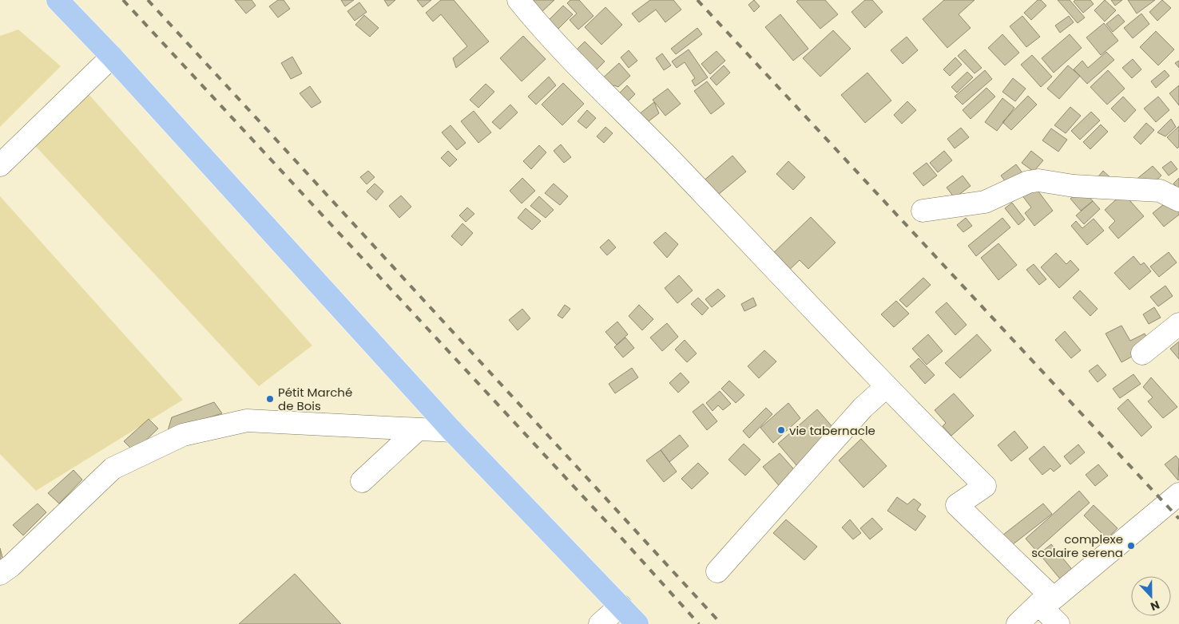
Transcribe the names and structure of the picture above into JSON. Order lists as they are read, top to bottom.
{
  "places": ["Pétit Marché de Bois", "vie tabernacle", "complexe scolaire serena"],
  "north": "bottom"
}
